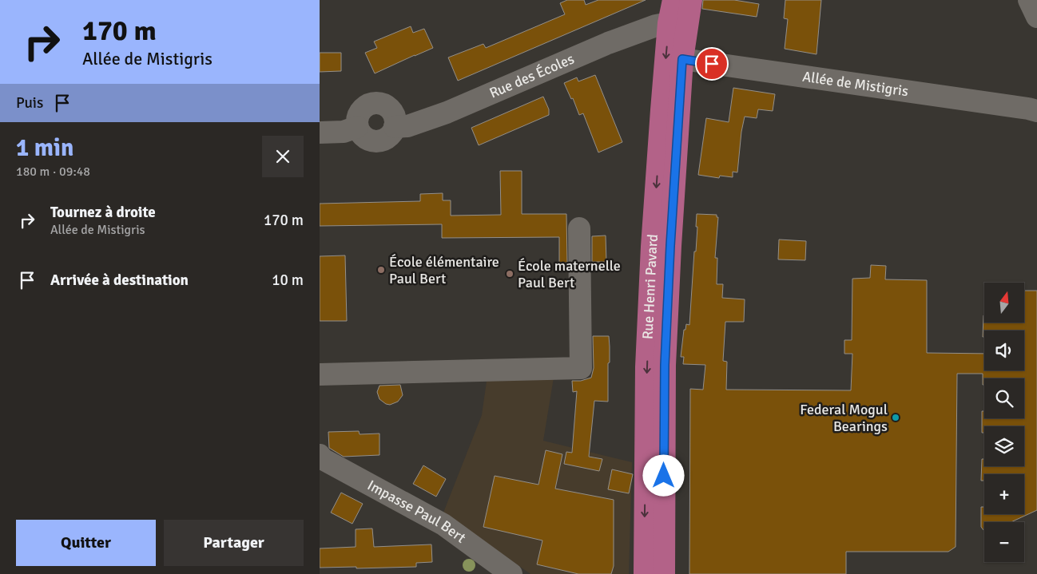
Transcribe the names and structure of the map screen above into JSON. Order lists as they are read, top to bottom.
{
  "streets": {
    "main road": ["Rue Henri Pavard"],
    "street": ["Rue des Écoles", "Allée de Mistigris", "Impasse Paul Bert"]
  },
  "crossings": [
    ["Rue des Écoles", "Rue Henri Pavard"],
    ["Allée de Mistigris", "Rue Henri Pavard"]
  ],
  "places": ["École élémentaire Paul Bert", "École maternelle Paul Bert", "Federal Mogul Bearings"],
  "north": "top",
  "page": {
    "turn": ["170 m", "Allée de Mistigris"],
    "then": "Puis",
    "heading": ["1 min", "180 m · 09:48"],
    "list": [
      {
        "name": "Tournez à droite",
        "note": "Allée de Mistigris",
        "value": "170 m"
      },
      {
        "name": "Arrivée à destination",
        "value": "10 m"
      }
    ],
    "map_buttons": ["+", "−"],
    "buttons": ["Quitter", "Partager"]
  }
}
